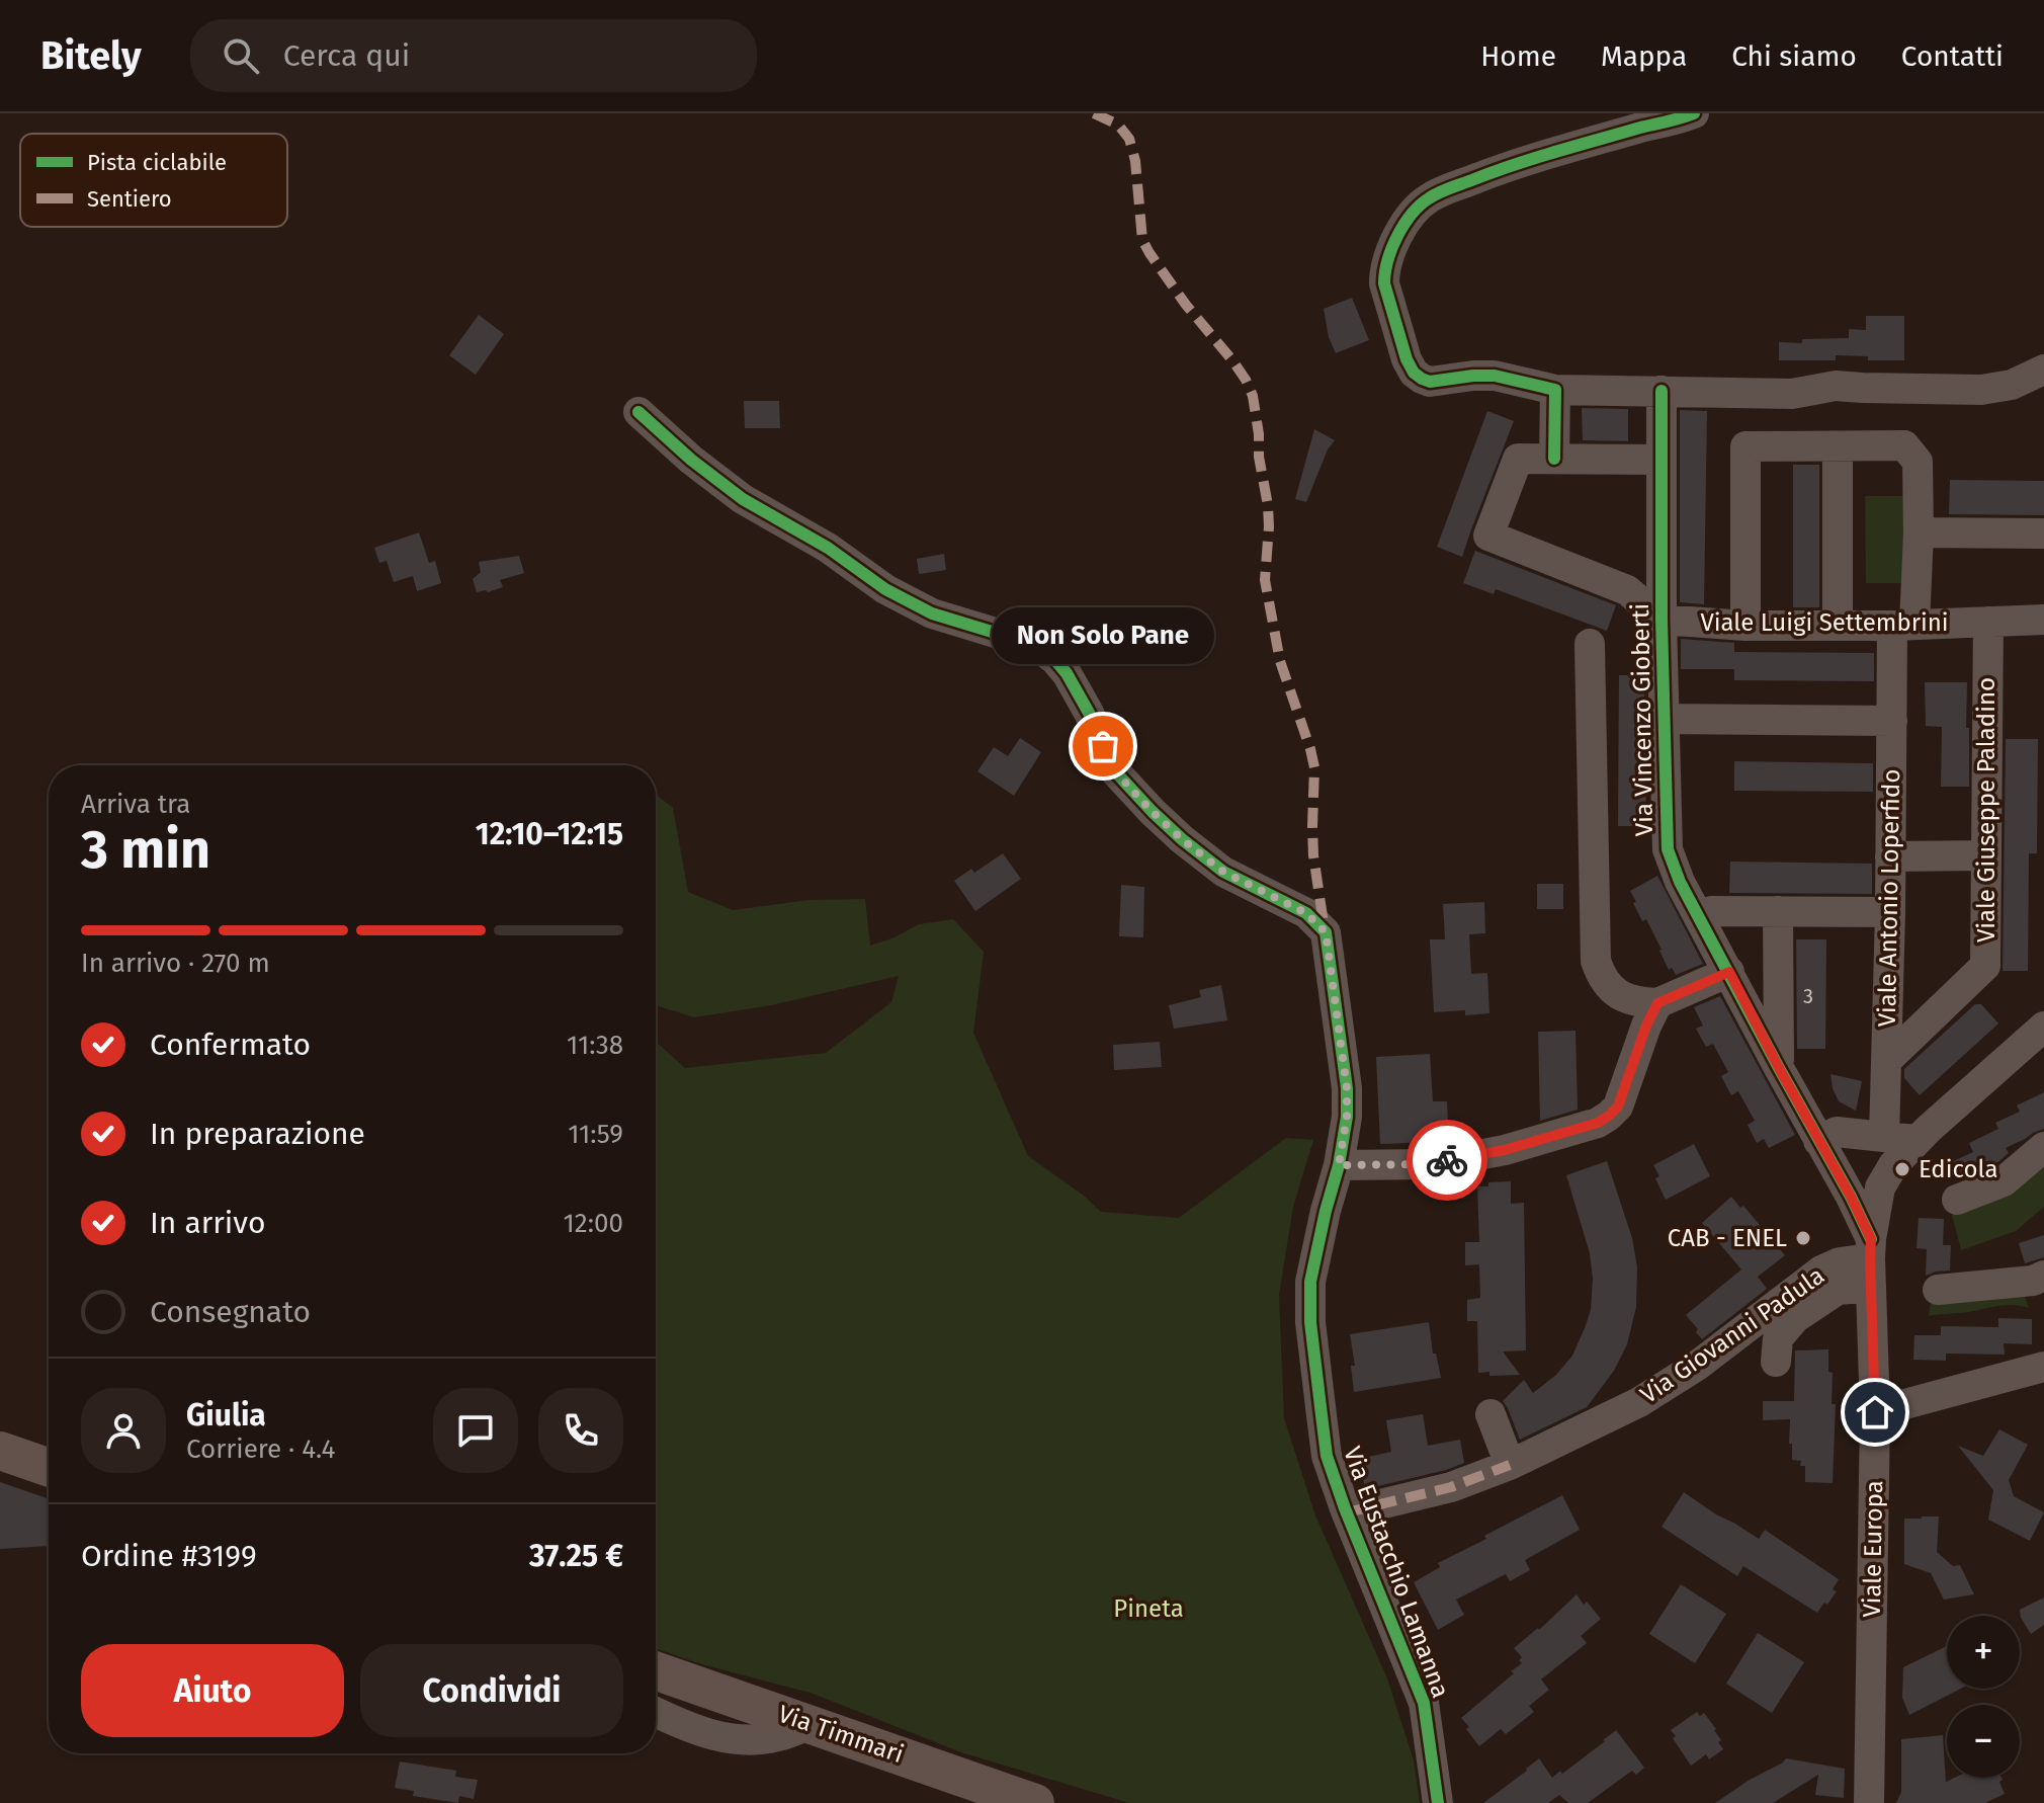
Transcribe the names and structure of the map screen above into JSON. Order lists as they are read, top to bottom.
{
  "streets": {
    "main road": ["Via Timmari"],
    "street": [
      "Viale Luigi Settembrini",
      "Via Vincenzo Gioberti",
      "Viale Giuseppe Paladino",
      "Viale Antonio Loperfido",
      "Via Giovanni Padula",
      "Viale Europa",
      "Via Eustacchio Lamanna"
    ]
  },
  "crossings": [
    ["Viale Luigi Settembrini", "Via Vincenzo Gioberti"],
    ["Viale Luigi Settembrini", "Viale Giuseppe Paladino"],
    ["Viale Luigi Settembrini", "Viale Antonio Loperfido"],
    ["Via Vincenzo Gioberti", "Via Giovanni Padula"],
    ["Via Vincenzo Gioberti", "Viale Europa"],
    ["Viale Giuseppe Paladino", "Viale Antonio Loperfido"],
    ["Via Giovanni Padula", "Viale Europa"],
    ["Via Giovanni Padula", "Via Eustacchio Lamanna"]
  ],
  "parks": ["Pineta"],
  "places": ["Non Solo Pane", "Edicola", "CAB - ENEL"],
  "house_numbers": ["3"],
  "legend": ["Pista ciclabile", "Sentiero"],
  "page": {
    "header": "Bitely",
    "search": "Cerca qui",
    "nav": [
      "Home",
      "Mappa",
      "Chi siamo",
      "Contatti"
    ],
    "bubble": "Non Solo Pane",
    "heading": ["3 min", "Arriva tra", "12:10–12:15"],
    "panel": [
      "Giulia",
      "Corriere · 4.4",
      "Ordine #3199",
      "37.25 €"
    ],
    "bar": "In arrivo · 270 m",
    "list": [
      ["Confermato", "11:38"],
      ["In preparazione", "11:59"],
      ["In arrivo", "12:00"],
      "Consegnato"
    ],
    "map_buttons": ["+", "−"],
    "buttons": ["Aiuto", "Condividi"]
  }
}
